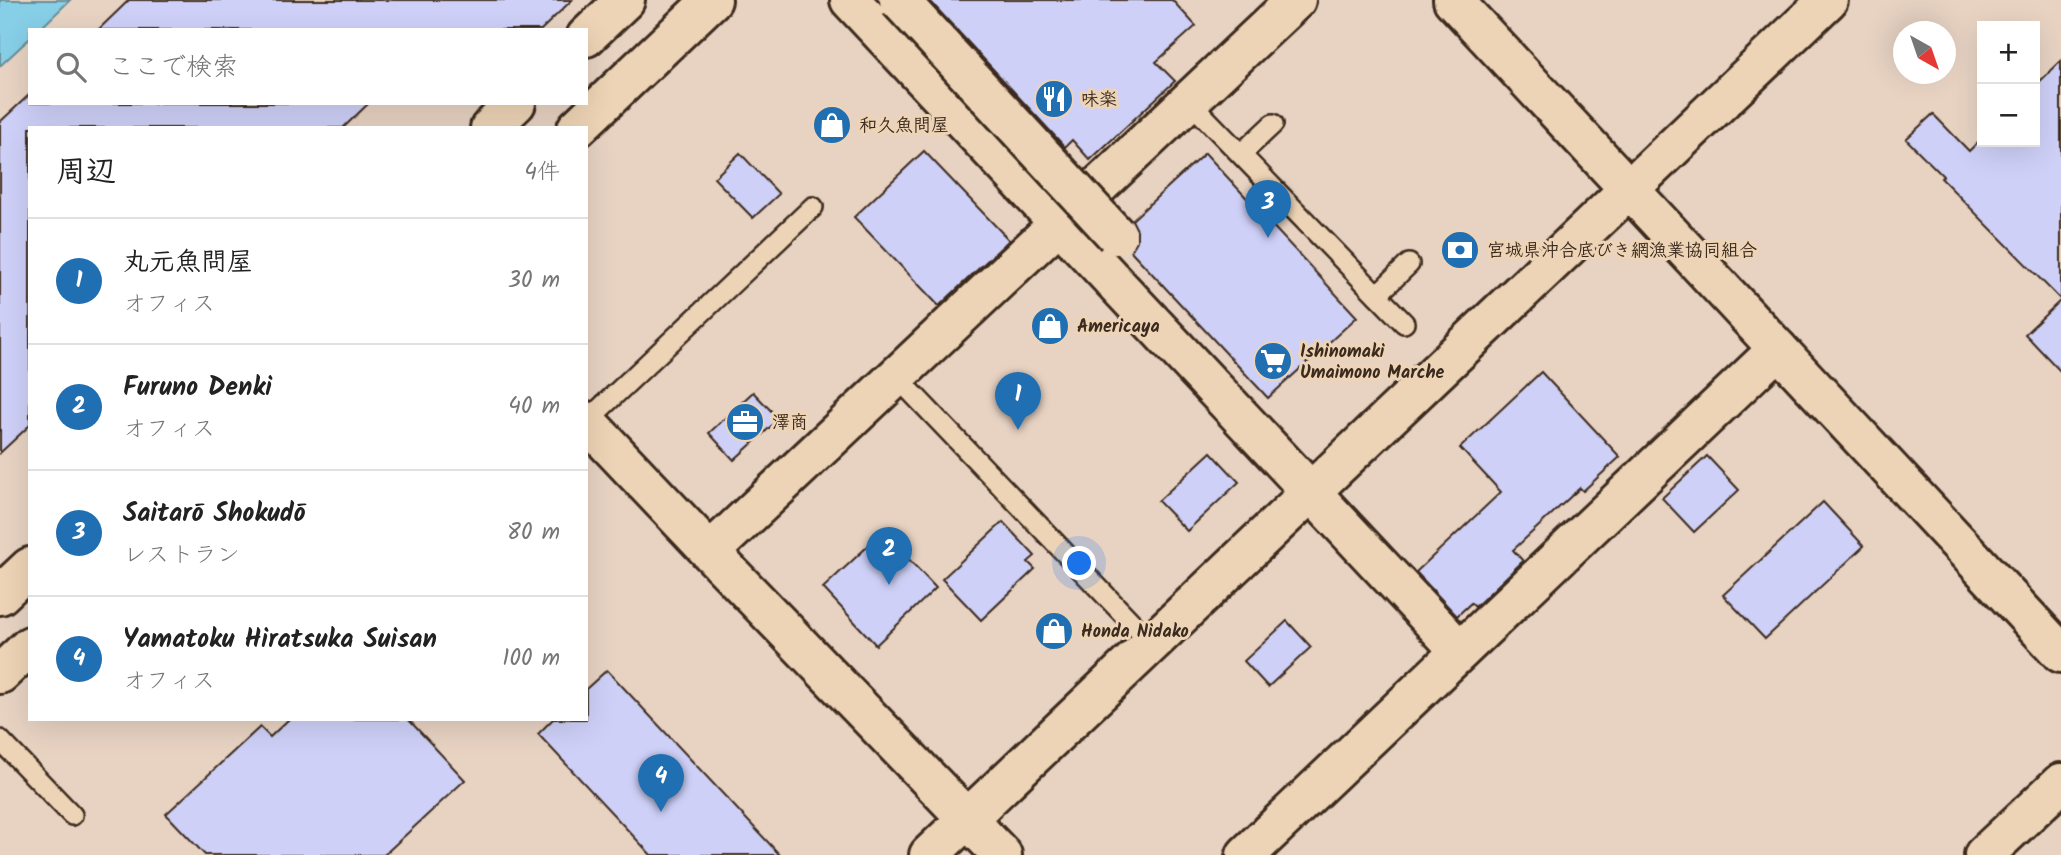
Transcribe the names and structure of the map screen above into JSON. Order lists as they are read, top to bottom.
{
  "places": {
    "restaurant": ["味楽"],
    "shop": ["和久魚問屋", "Americaya", "Honda Nidako"],
    "bank": ["宮城県沖合底びき網漁業協同組合"],
    "supermarket": ["Ishinomaki Umaimono Marche"],
    "office": ["澤商"]
  },
  "north": "bottom right",
  "page": {
    "map_buttons": ["+", "−"],
    "search": "ここで検索",
    "heading": ["周辺", "4件"],
    "pins": [
      "3",
      "1",
      "2",
      "4"
    ],
    "list": [
      {
        "mark": "1",
        "name": "丸元魚問屋",
        "note": "オフィス",
        "value": "30 m"
      },
      {
        "mark": "2",
        "name": "Furuno Denki",
        "note": "オフィス",
        "value": "40 m"
      },
      {
        "mark": "3",
        "name": "Saitarō Shokudō",
        "note": "レストラン",
        "value": "80 m"
      },
      {
        "mark": "4",
        "name": "Yamatoku Hiratsuka Suisan",
        "note": "オフィス",
        "value": "100 m"
      }
    ]
  }
}
